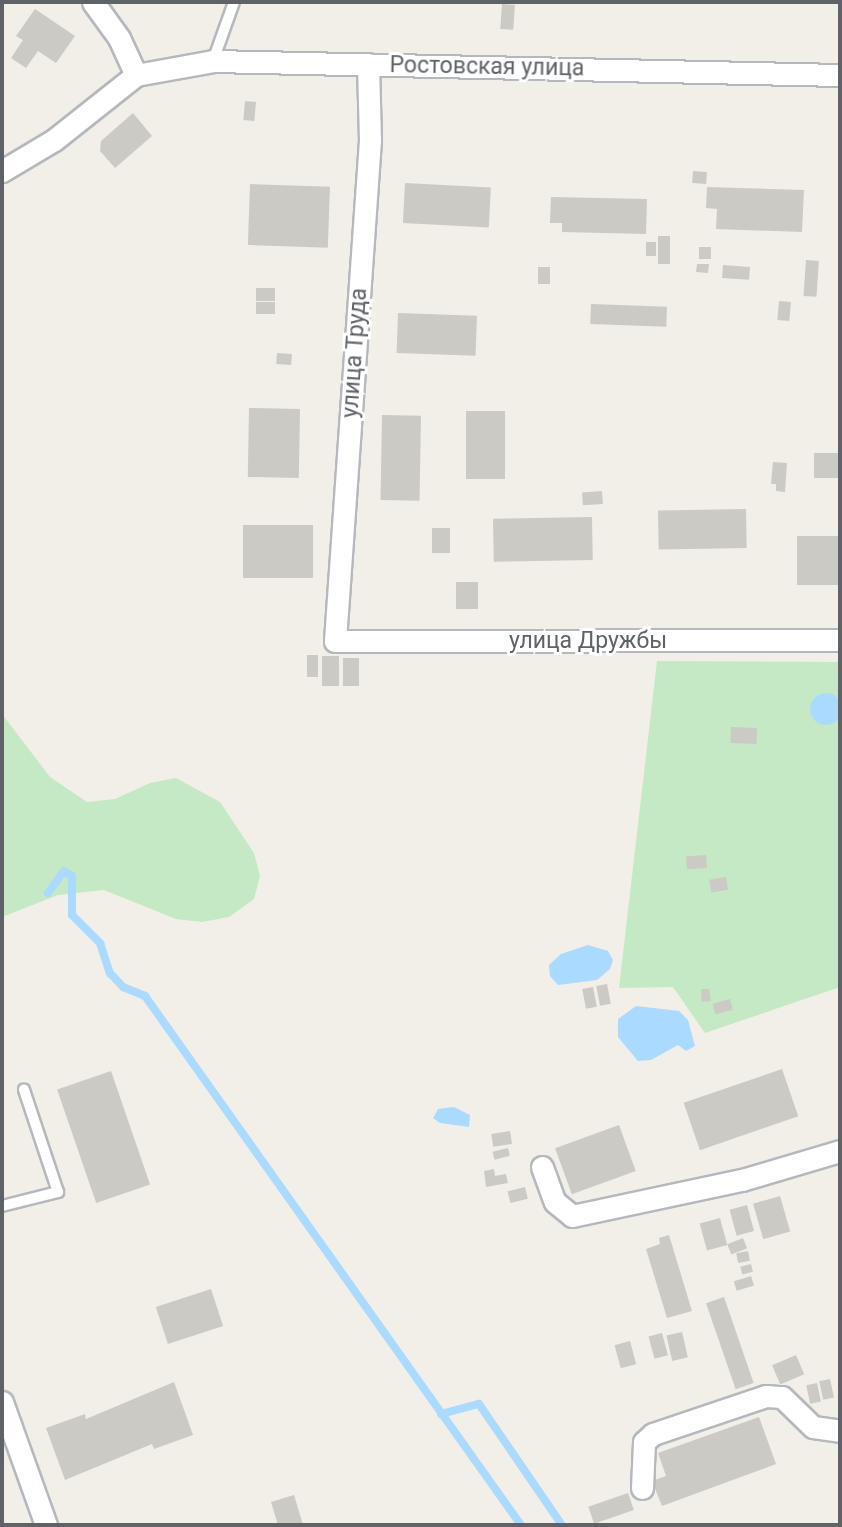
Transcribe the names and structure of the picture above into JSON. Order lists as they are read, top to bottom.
{
  "streets": {
    "street": ["Ростовская улица", "улица Труда", "улица Дружбы"]
  },
  "crossings": [
    ["Ростовская улица", "улица Труда"],
    ["улица Труда", "улица Дружбы"]
  ]
}
